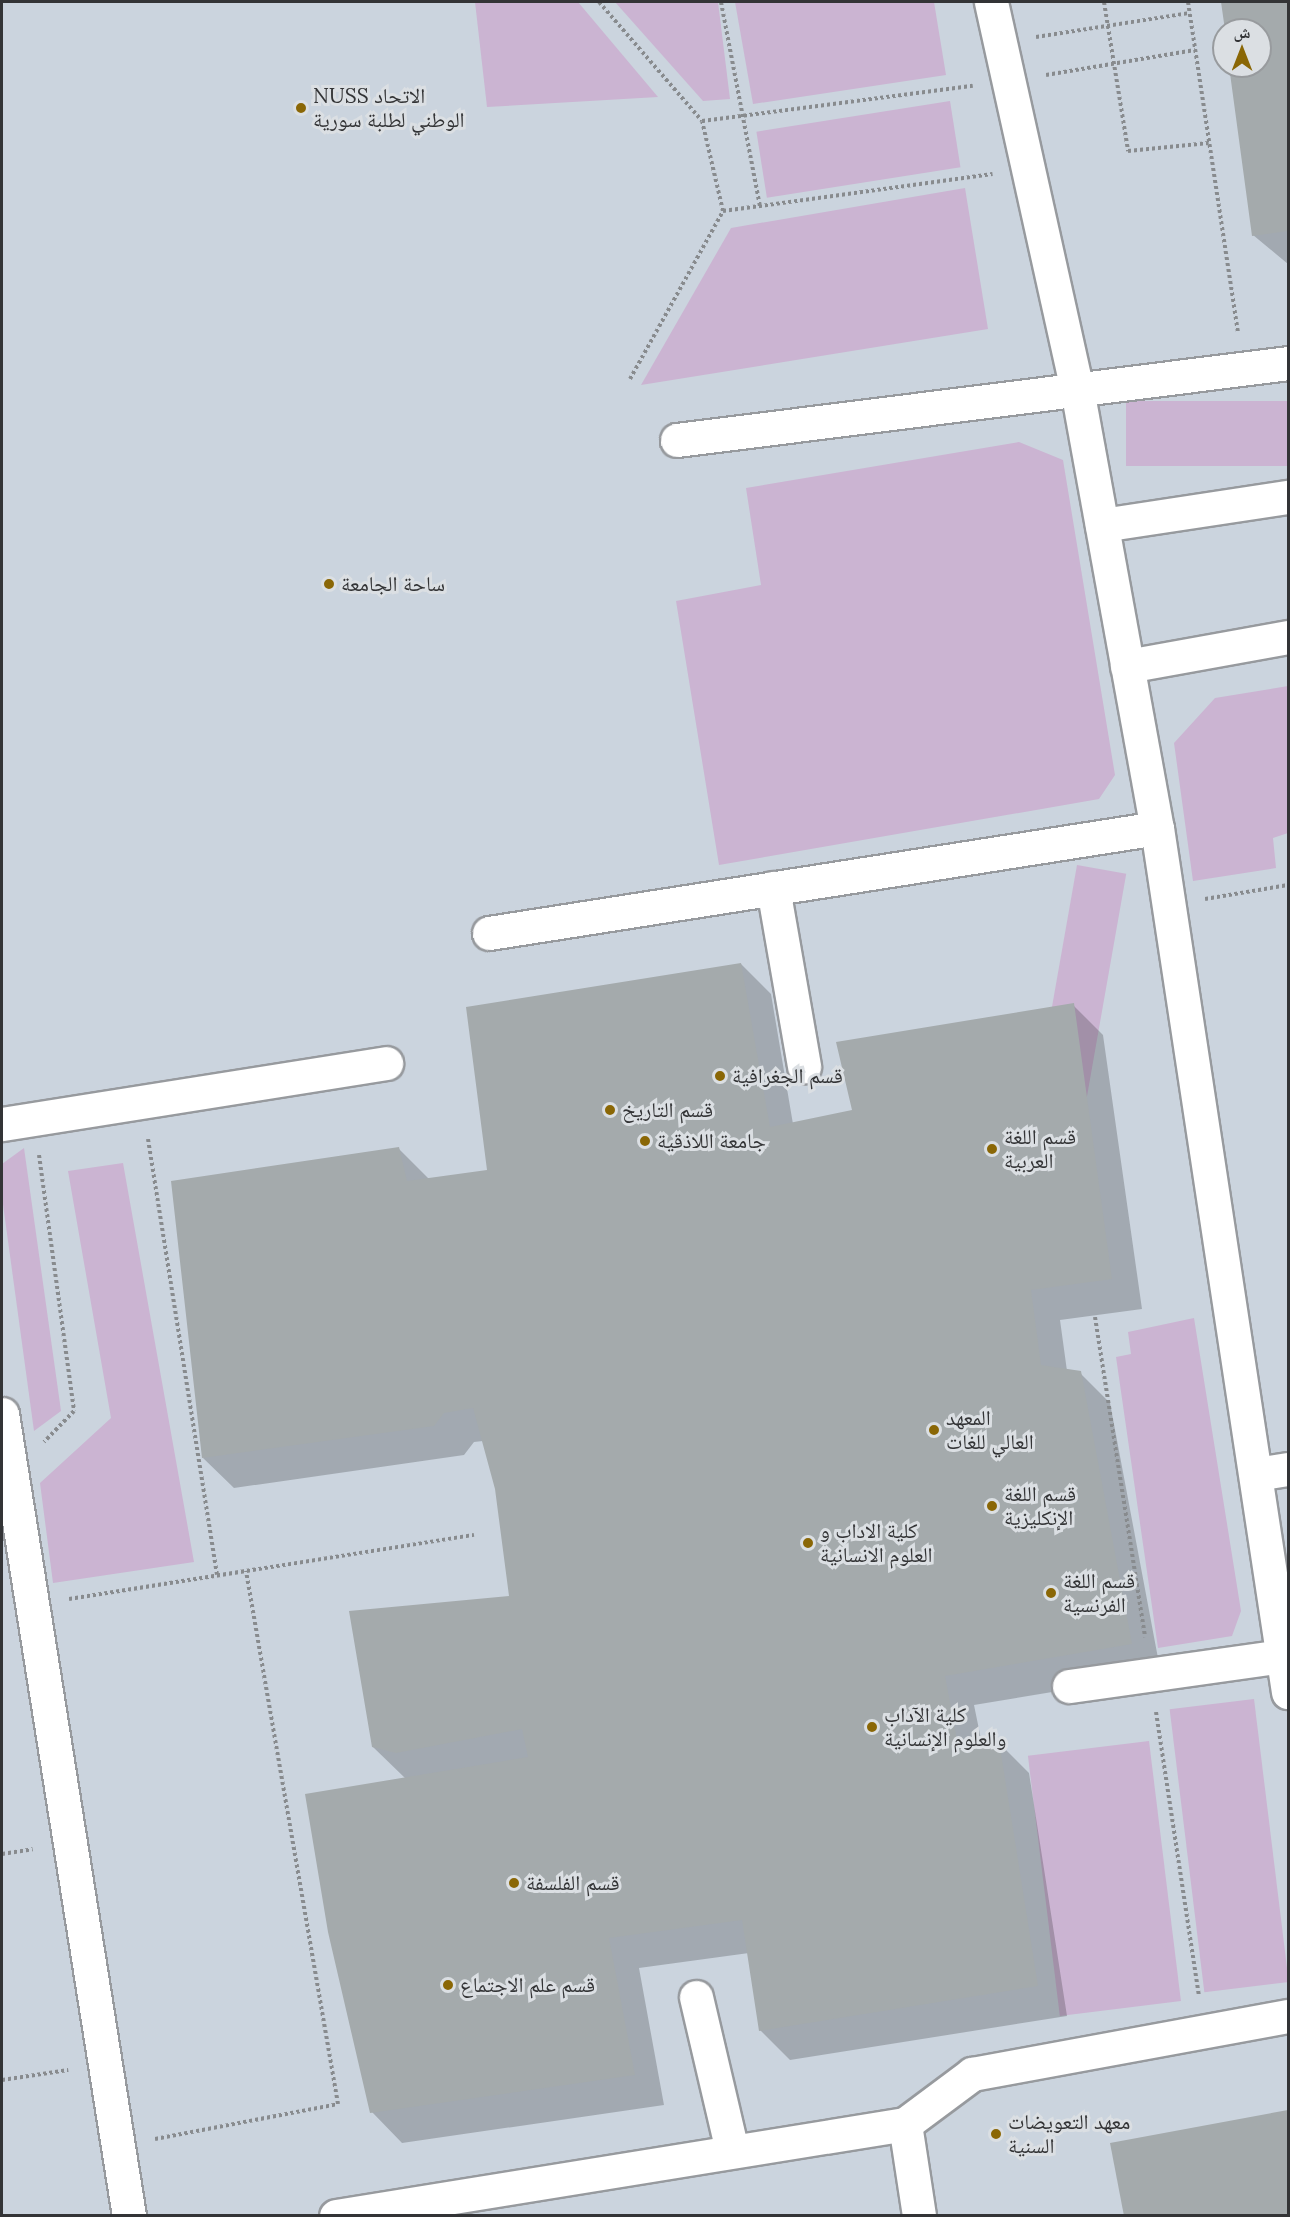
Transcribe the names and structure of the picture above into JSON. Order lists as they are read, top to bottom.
{
  "places": [
    "NUSS الاتحاد الوطني لطلبة سورية",
    "ساحة الجامعة",
    "قسم الجغرافية",
    "قسم التاريخ",
    "جامعة اللاذقية",
    "قسم اللغة العربية",
    "المعهد العالي للغات",
    "قسم اللغة الإنكليزية",
    "كلية الاداب و العلوم الانسانية",
    "قسم اللغة الفرنسية",
    "كلية الآداب والعلوم الإنسانية",
    "قسم الفلسفة",
    "قسم علم الاجتماع",
    "معهد التعويضات السنية"
  ],
  "north": "top"
}
